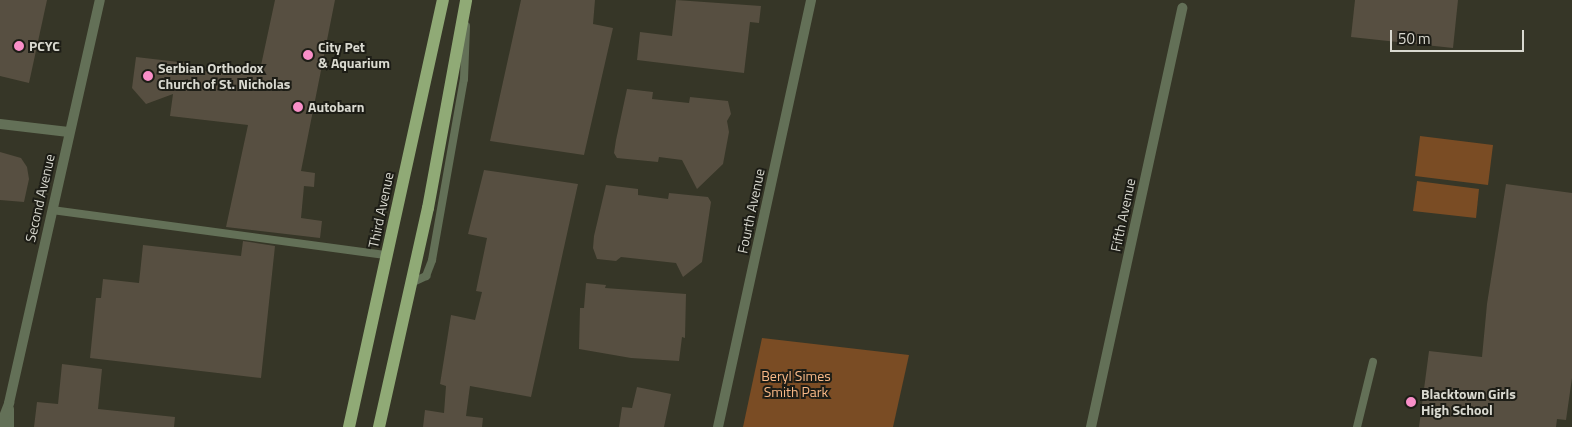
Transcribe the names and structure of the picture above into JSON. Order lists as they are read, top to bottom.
{
  "streets": {
    "main road": ["Third Avenue"],
    "street": ["Second Avenue", "Fourth Avenue", "Fifth Avenue"]
  },
  "parks": ["Beryl Simes Smith Park"],
  "places": [
    "PCYC",
    "City Pet & Aquarium",
    "Serbian Orthodox Church of St. Nicholas",
    "Autobarn",
    "Blacktown Girls High School"
  ],
  "scale_bar": "50 m"
}
